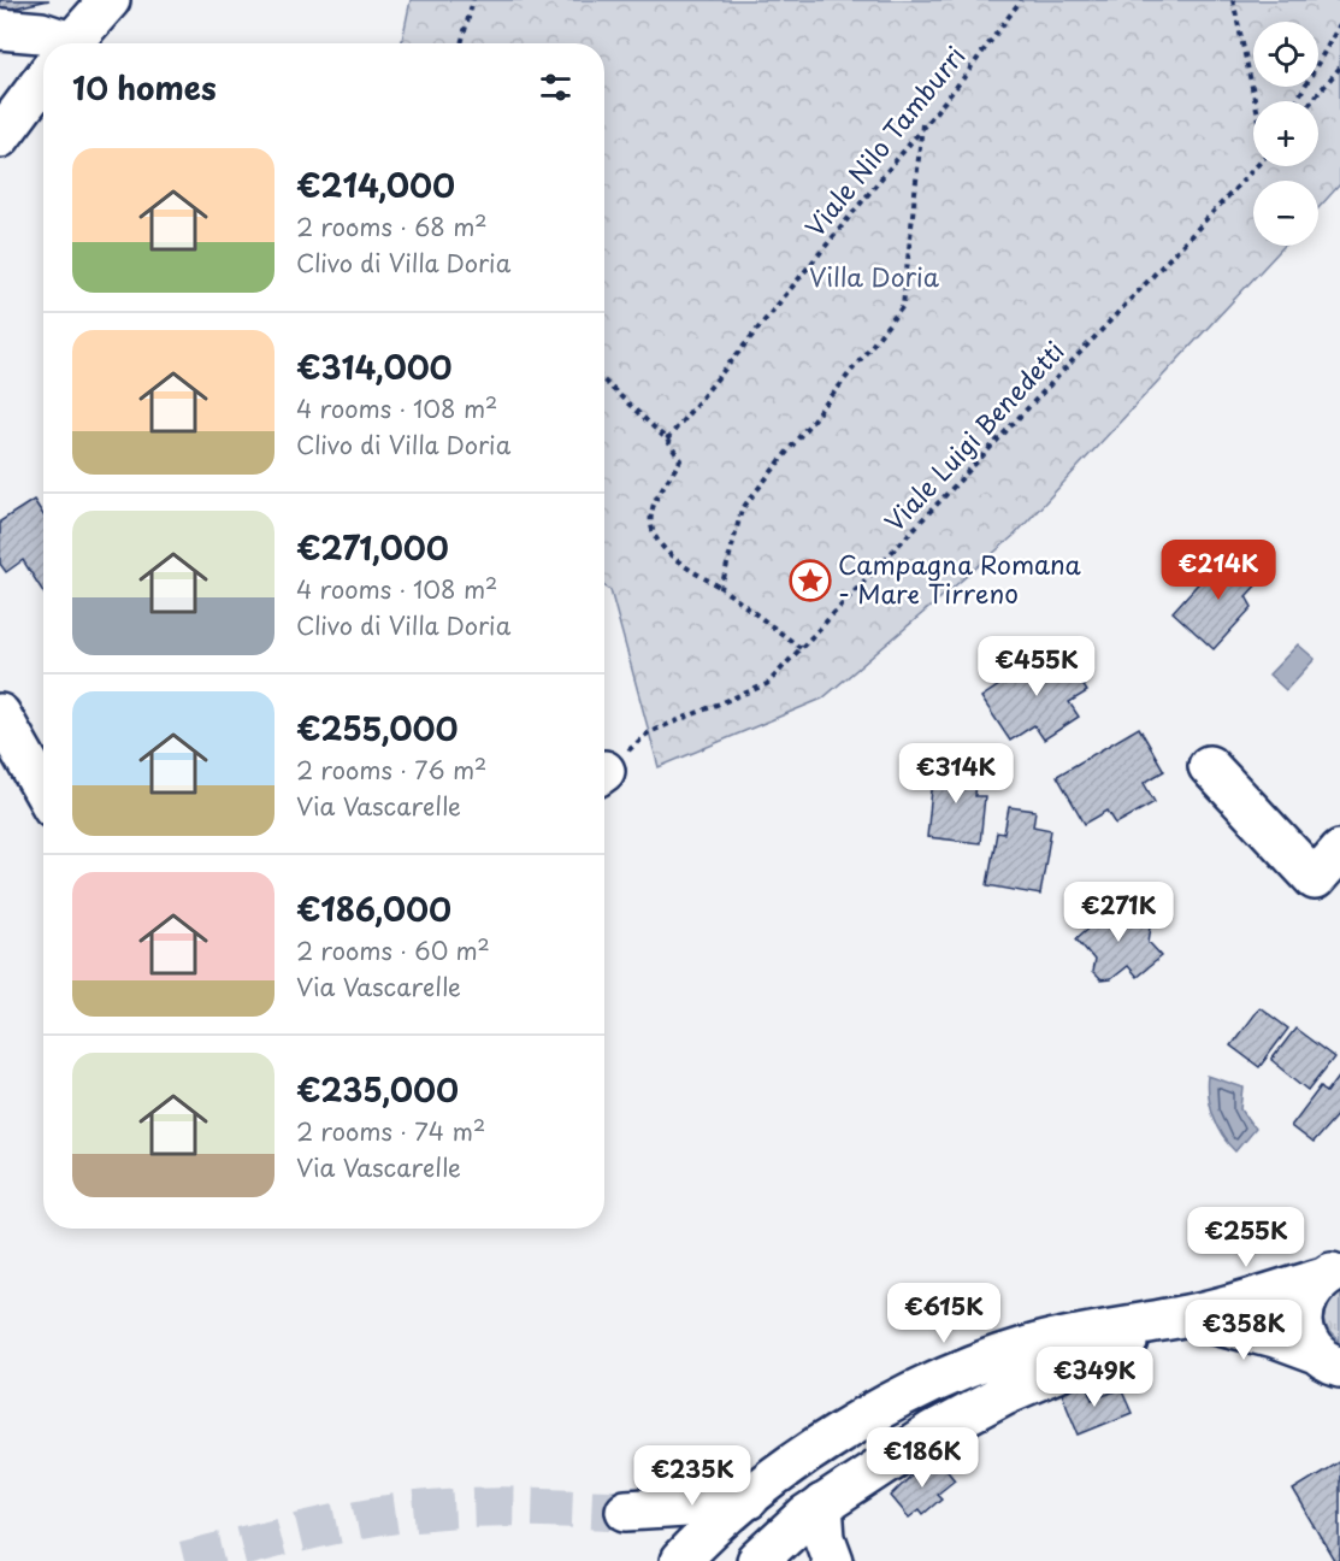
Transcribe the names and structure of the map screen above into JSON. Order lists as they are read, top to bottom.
{
  "streets": {
    "path": ["Viale Nilo Tamburri", "Viale Luigi Benedetti"]
  },
  "parks": ["Villa Doria"],
  "places": {
    "place": ["Campagna Romana - Mare Tirreno"]
  },
  "page": {
    "map_buttons": ["+", "−"],
    "heading": "10 homes",
    "list": [
      {
        "name": "€214,000",
        "note": "2 rooms · 68 m² · Clivo di Villa Doria"
      },
      {
        "name": "€314,000",
        "note": "4 rooms · 108 m² · Clivo di Villa Doria"
      },
      {
        "name": "€271,000",
        "note": "4 rooms · 108 m² · Clivo di Villa Doria"
      },
      {
        "name": "€255,000",
        "note": "2 rooms · 76 m² · Via Vascarelle"
      },
      {
        "name": "€186,000",
        "note": "2 rooms · 60 m² · Via Vascarelle"
      },
      {
        "name": "€235,000",
        "note": "2 rooms · 74 m² · Via Vascarelle"
      }
    ],
    "price": [
      "€214K",
      "€455K",
      "€314K",
      "€271K",
      "€255K",
      "€615K",
      "€358K",
      "€349K",
      "€186K",
      "€235K"
    ]
  }
}
